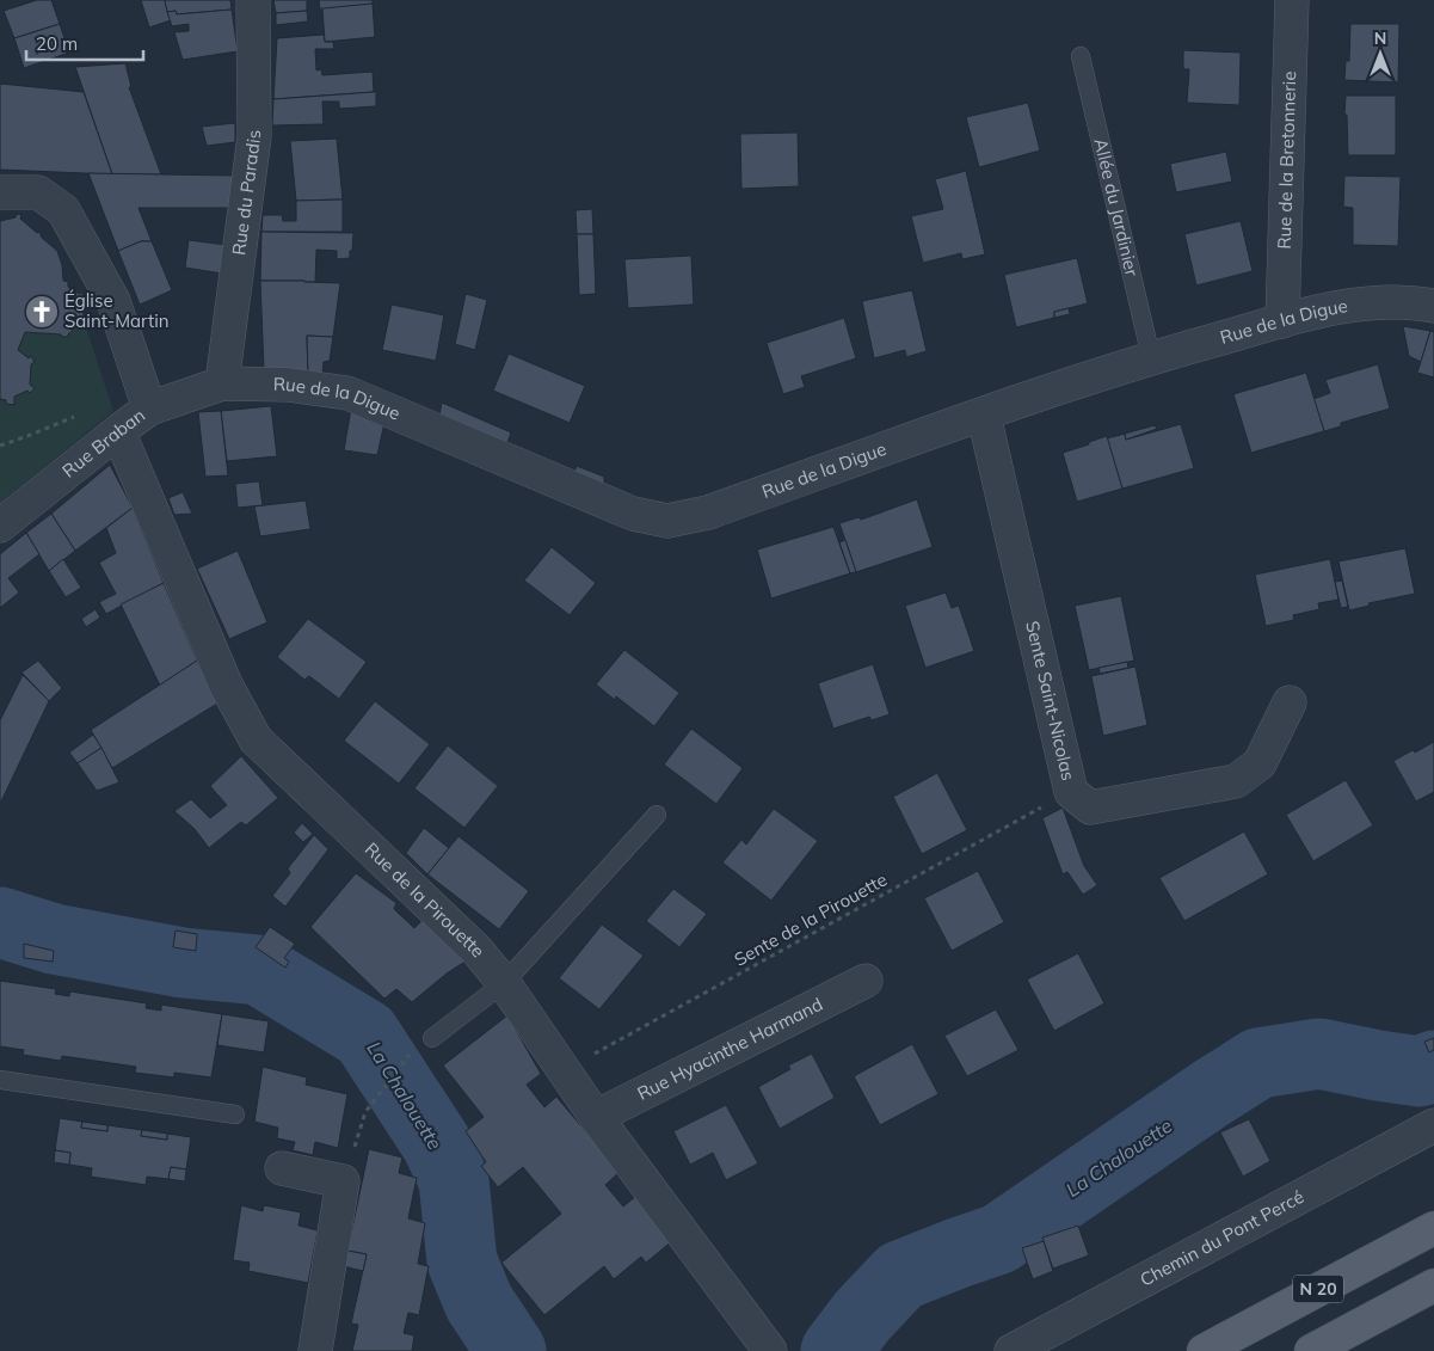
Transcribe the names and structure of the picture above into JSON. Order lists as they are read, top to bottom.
{
  "streets": {
    "main road": ["N 20"],
    "street": [
      "Rue de la Bretonnerie",
      "Rue du Paradis",
      "Rue de la Digue",
      "Rue Braban",
      "Sente Saint-Nicolas",
      "Rue de la Pirouette",
      "Rue Hyacinthe Harmand",
      "Chemin du Pont Percé"
    ],
    "lane": ["Allée du Jardinier"],
    "path": ["Sente de la Pirouette"]
  },
  "crossings": [
    ["Rue de la Bretonnerie", "Rue de la Digue"],
    ["Rue du Paradis", "Rue de la Digue"],
    ["Rue du Paradis", "Rue Braban"],
    ["Allée du Jardinier", "Rue de la Digue"],
    ["Rue de la Digue", "Rue Braban"],
    ["Rue de la Digue", "Sente Saint-Nicolas"],
    ["Rue Braban", "Rue de la Pirouette"],
    ["Sente Saint-Nicolas", "Sente de la Pirouette"],
    ["Rue de la Pirouette", "Sente de la Pirouette"],
    ["Rue de la Pirouette", "Rue Hyacinthe Harmand"]
  ],
  "water": ["La Chalouette"],
  "places": {
    "church": ["Église Saint-Martin"]
  },
  "scale_bar": "20 m",
  "north": "top"
}
